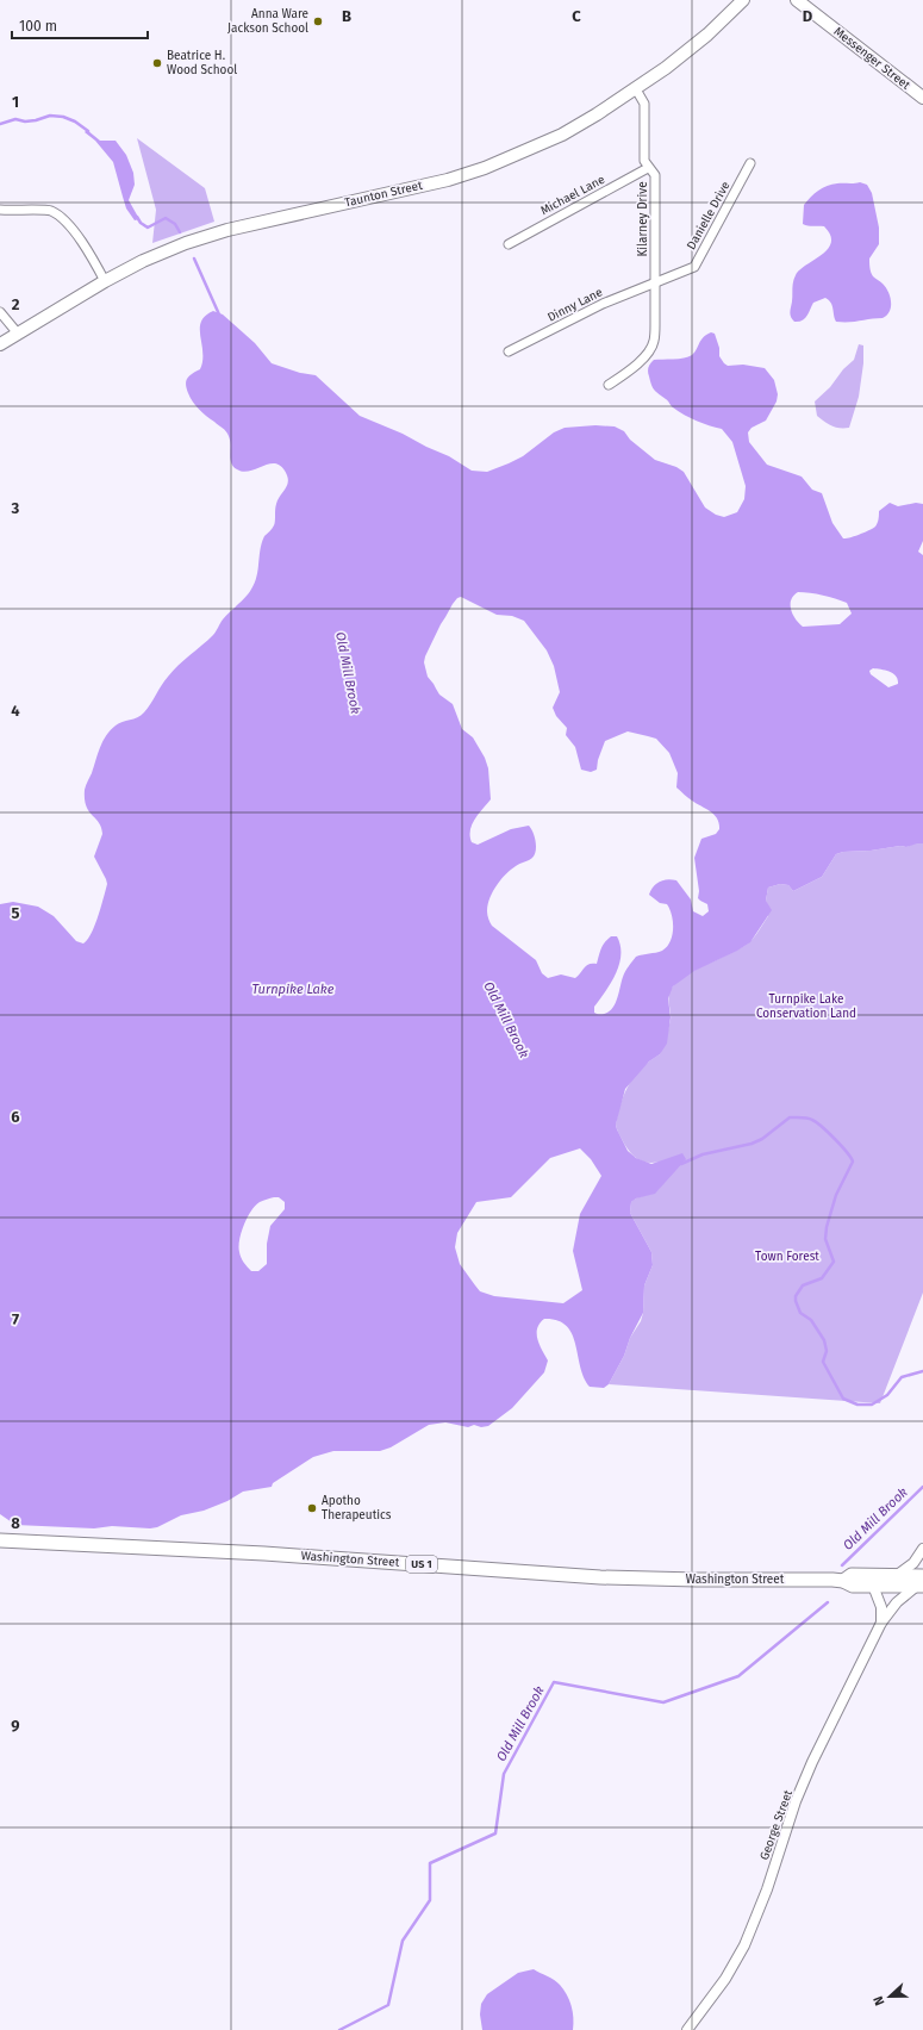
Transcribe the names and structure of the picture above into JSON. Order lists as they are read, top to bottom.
{
  "streets": {
    "main road": [
      "Messenger Street",
      "Taunton Street",
      "Washington Street",
      "US 1"
    ],
    "street": [
      "Michael Lane",
      "Danielle Drive",
      "Kilarney Drive",
      "Dinny Lane",
      "George Street"
    ]
  },
  "crossings": [
    ["Taunton Street", "Kilarney Drive"],
    ["Michael Lane", "Kilarney Drive"],
    ["Danielle Drive", "Kilarney Drive"],
    ["Danielle Drive", "Dinny Lane"],
    ["Kilarney Drive", "Dinny Lane"],
    ["Washington Street", "George Street"]
  ],
  "water": ["Old Mill Brook", "Turnpike Lake"],
  "parks": ["Turnpike Lake Conservation Land", "Town Forest"],
  "places": ["Anna Ware Jackson School", "Beatrice H. Wood School", "Apotho Therapeutics"],
  "scale_bar": "100 m",
  "north": "left",
  "grid": {
    "columns": ["B", "C", "D"],
    "rows": [
      "1",
      "2",
      "3",
      "4",
      "5",
      "6",
      "7",
      "8",
      "9"
    ]
  }
}
